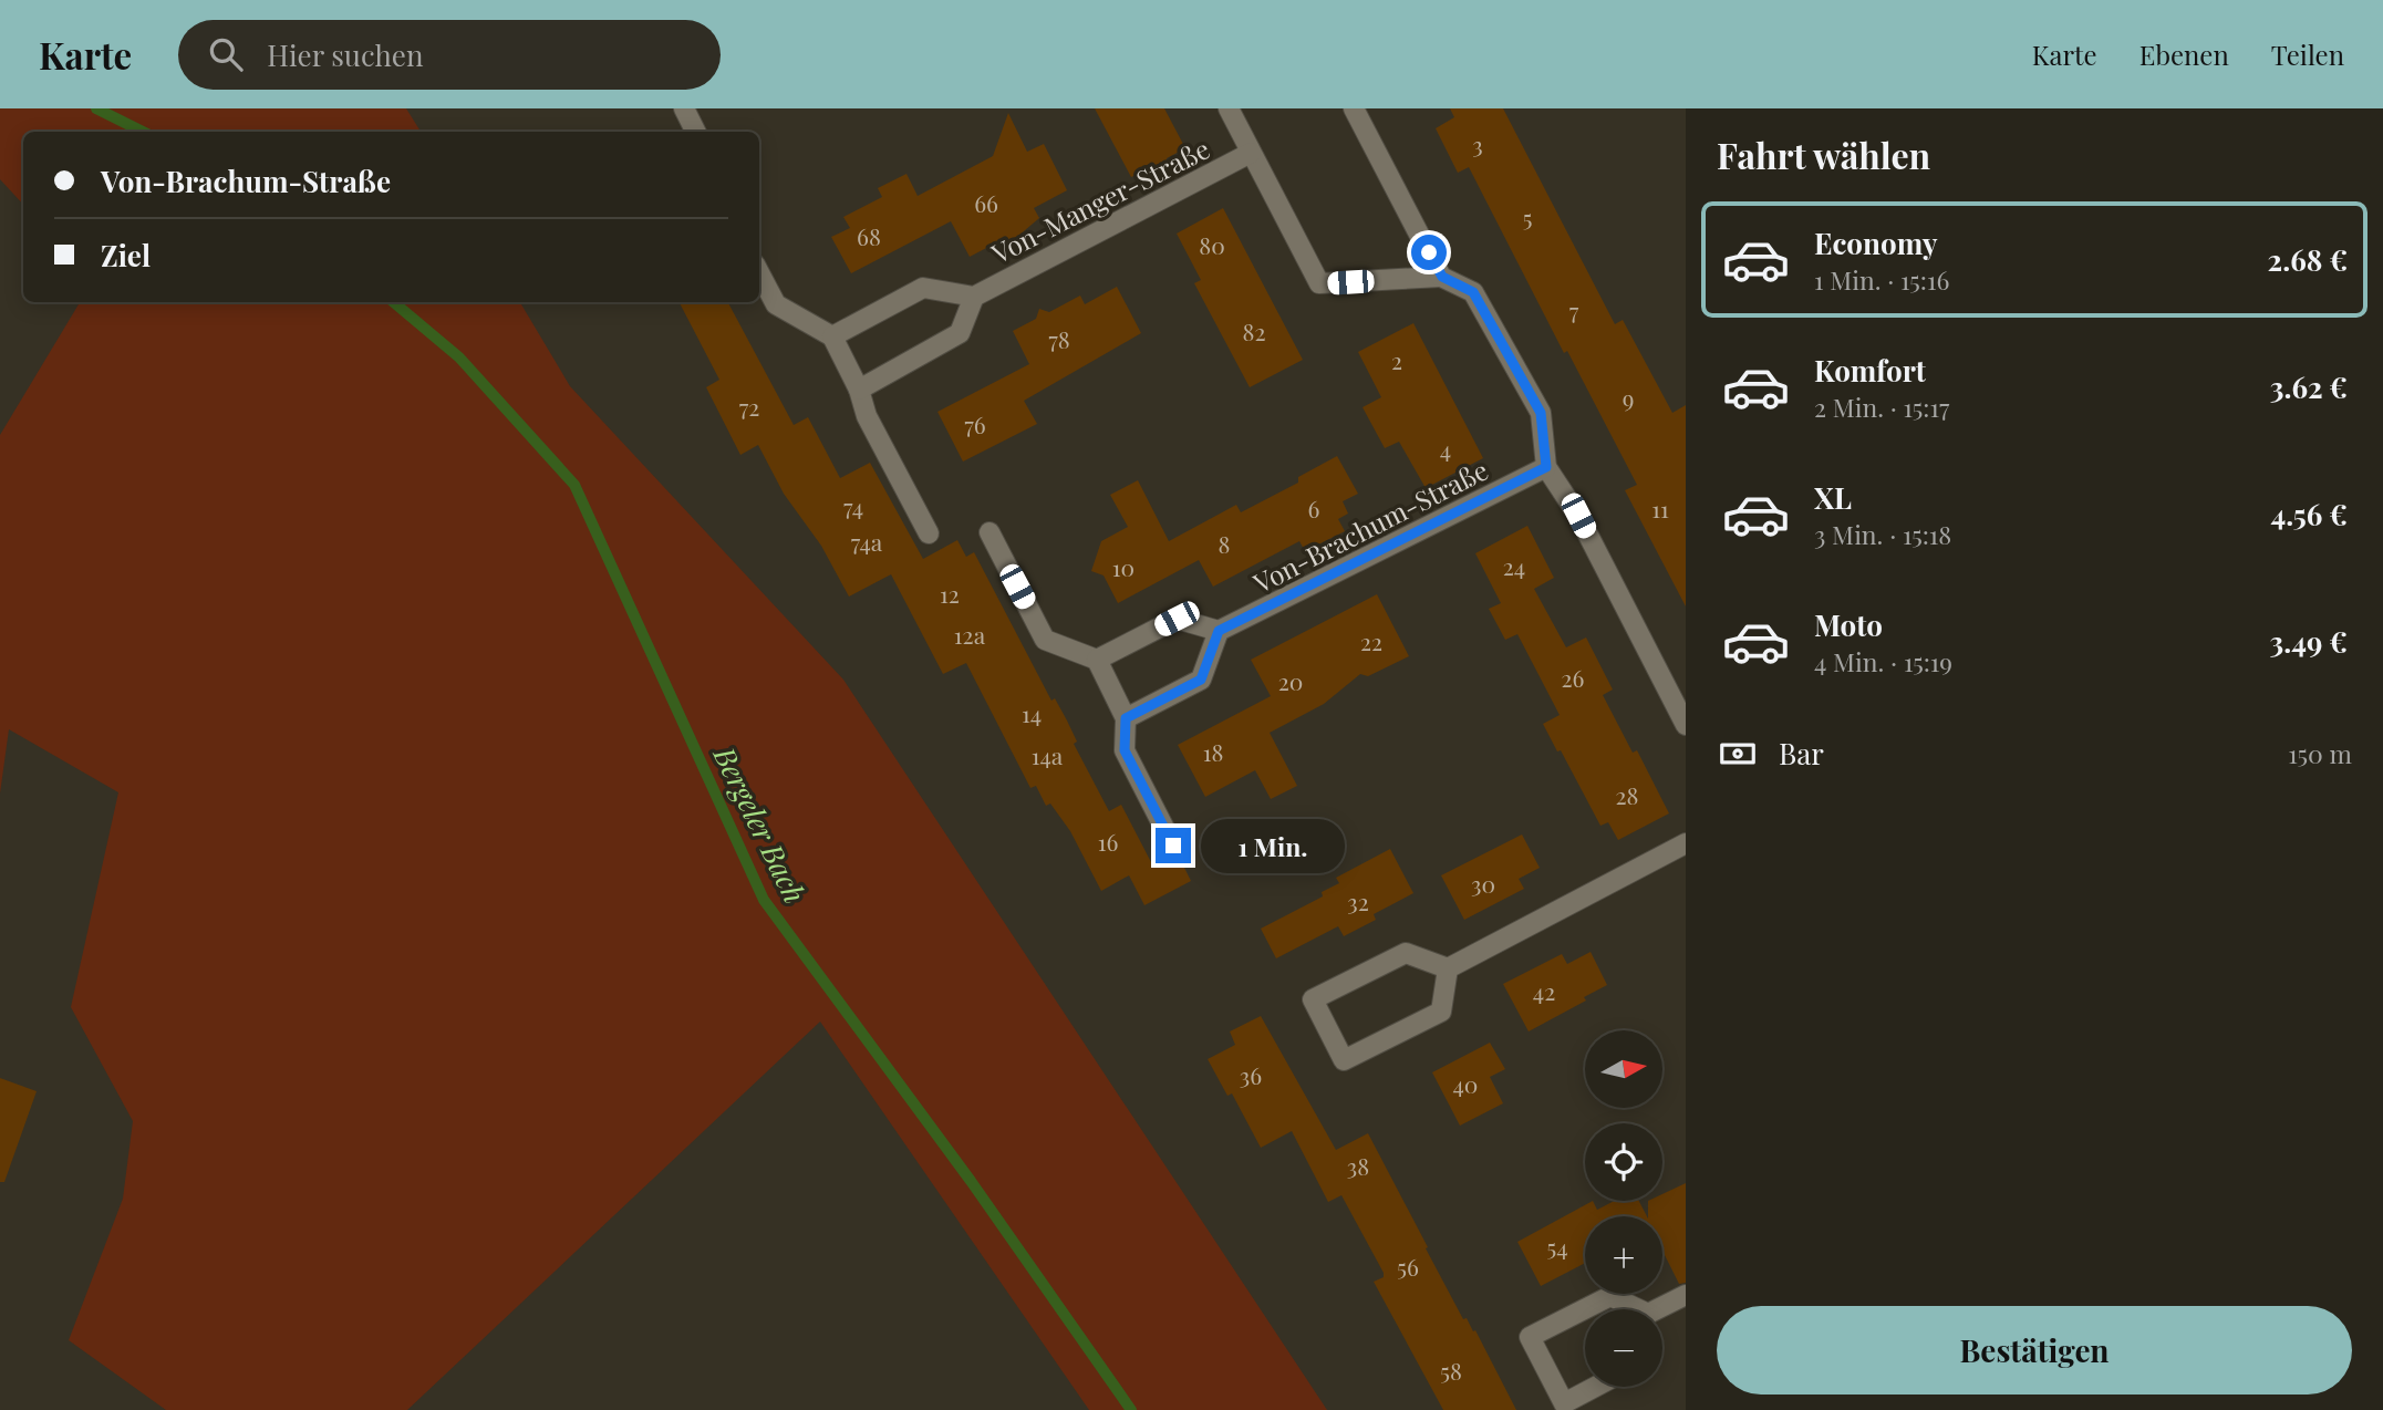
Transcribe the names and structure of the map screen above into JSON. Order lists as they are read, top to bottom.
{
  "streets": {
    "street": ["Von-Manger-Straße", "Von-Brachum-Straße"]
  },
  "water": ["Bergeler Bach"],
  "house_numbers": [
    "3",
    "66",
    "5",
    "68",
    "80",
    "7",
    "82",
    "78",
    "2",
    "9",
    "72",
    "76",
    "4",
    "74",
    "6",
    "11",
    "74a",
    "8",
    "24",
    "10",
    "12",
    "12a",
    "22",
    "26",
    "20",
    "14",
    "18",
    "14a",
    "28",
    "16",
    "30",
    "32",
    "42",
    "36",
    "40",
    "38",
    "54",
    "56",
    "58"
  ],
  "north": "right",
  "page": {
    "header": "Karte",
    "search": "Hier suchen",
    "nav": ["Karte", "Ebenen", "Teilen"],
    "heading": "Fahrt wählen",
    "banner": ["Von-Brachum-Straße", "Ziel"],
    "list": [
      {
        "name": "Economy",
        "note": "1 Min. · 15:16",
        "value": "2.68 €"
      },
      {
        "name": "Komfort",
        "note": "2 Min. · 15:17",
        "value": "3.62 €"
      },
      {
        "name": "XL",
        "note": "3 Min. · 15:18",
        "value": "4.56 €"
      },
      {
        "name": "Moto",
        "note": "4 Min. · 15:19",
        "value": "3.49 €"
      }
    ],
    "pay": ["Bar", "150 m"],
    "bubble": "1 Min.",
    "map_buttons": ["+", "−"],
    "buttons": "Bestätigen"
  }
}
